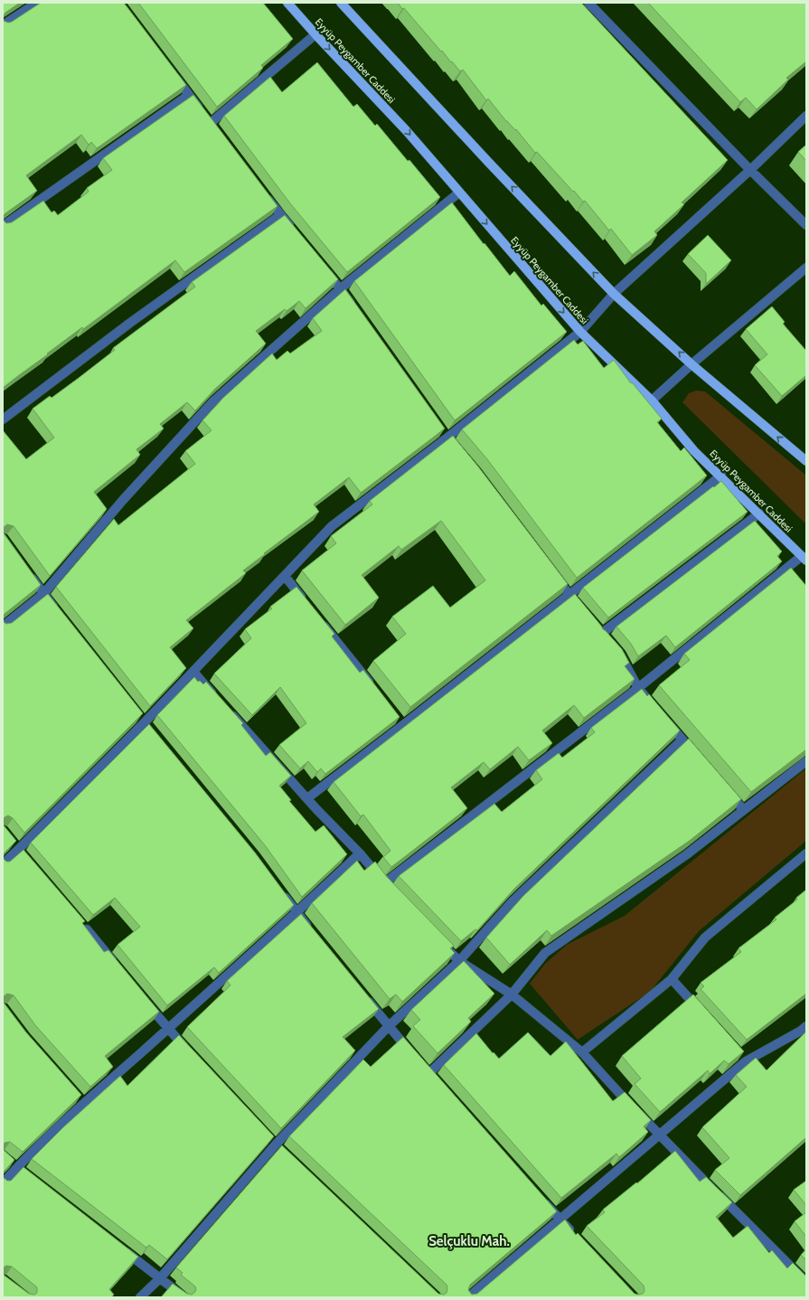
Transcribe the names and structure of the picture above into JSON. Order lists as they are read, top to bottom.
{
  "streets": {
    "main road": ["Eyyüp Peygamber Caddesi"]
  },
  "districts": ["Selçuklu Mah."]
}
